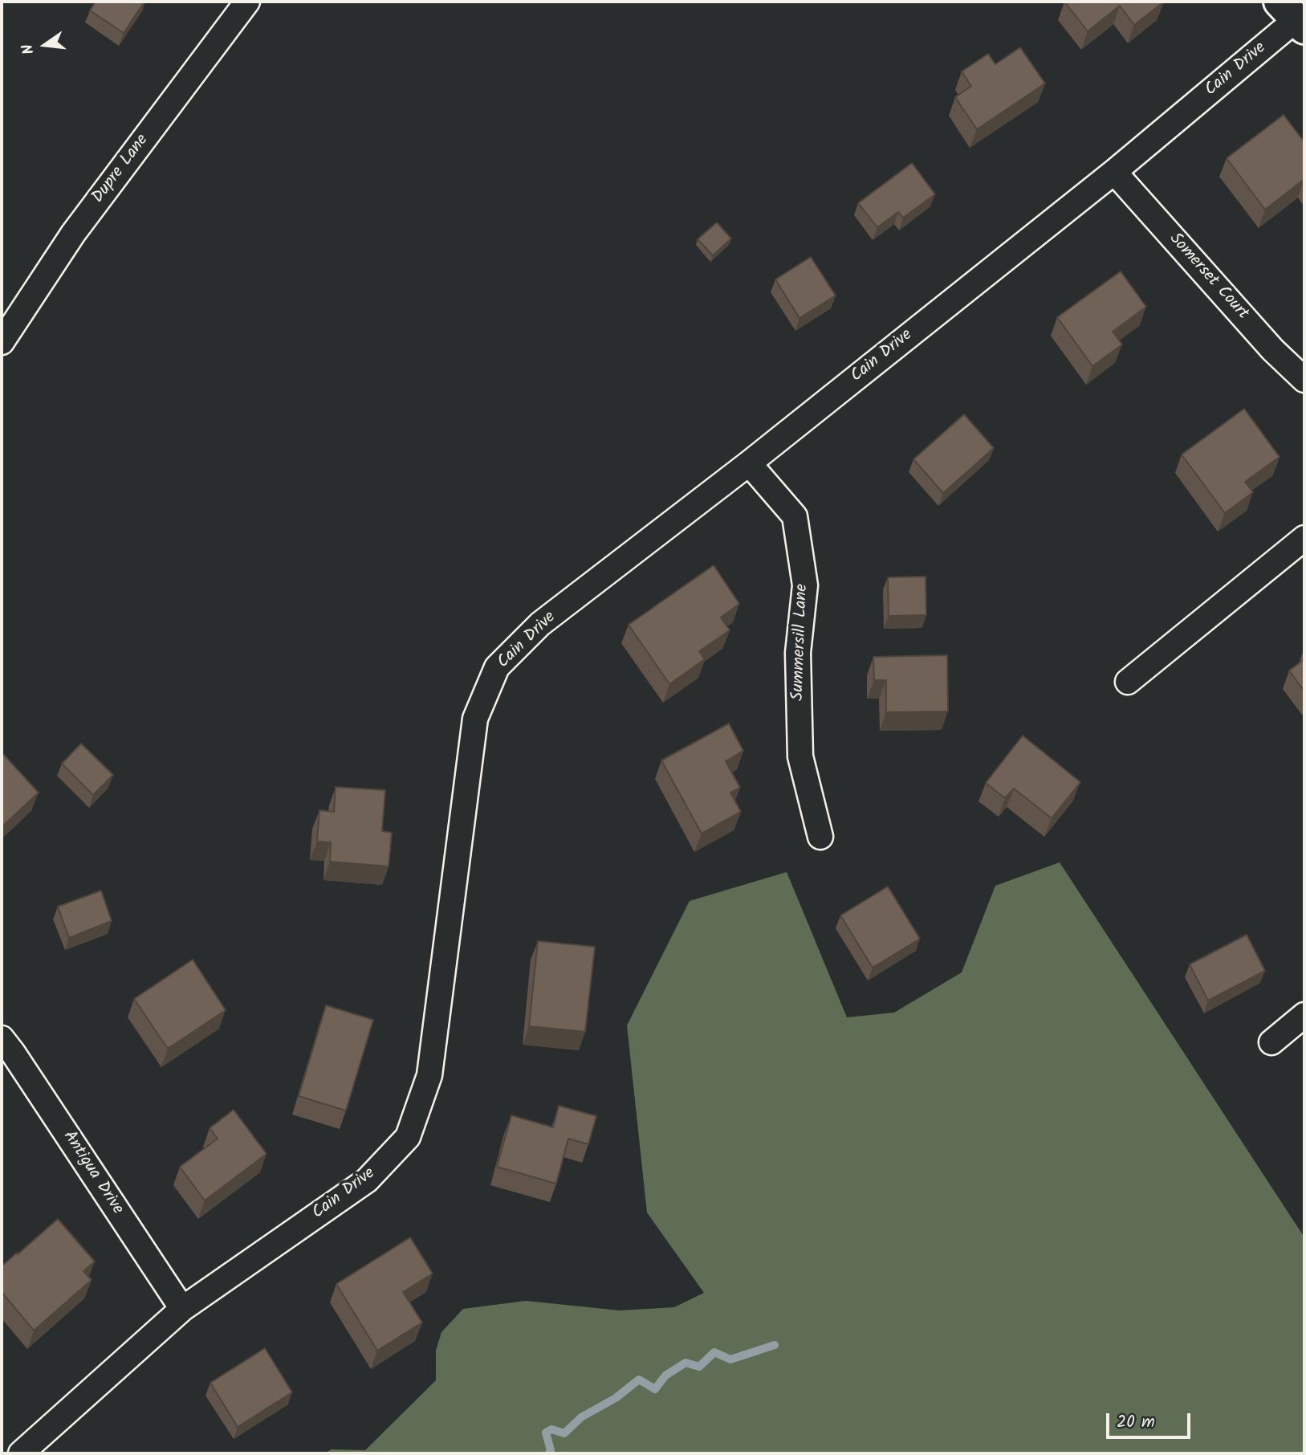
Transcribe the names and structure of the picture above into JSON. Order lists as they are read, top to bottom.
{
  "streets": {
    "street": [
      "Cain Drive",
      "Dupre Lane",
      "Somerset Court",
      "Summersill Lane",
      "Antigua Drive"
    ]
  },
  "crossings": [
    ["Cain Drive", "Somerset Court"],
    ["Cain Drive", "Summersill Lane"],
    ["Cain Drive", "Antigua Drive"]
  ],
  "scale_bar": "20 m",
  "north": "left"
}
